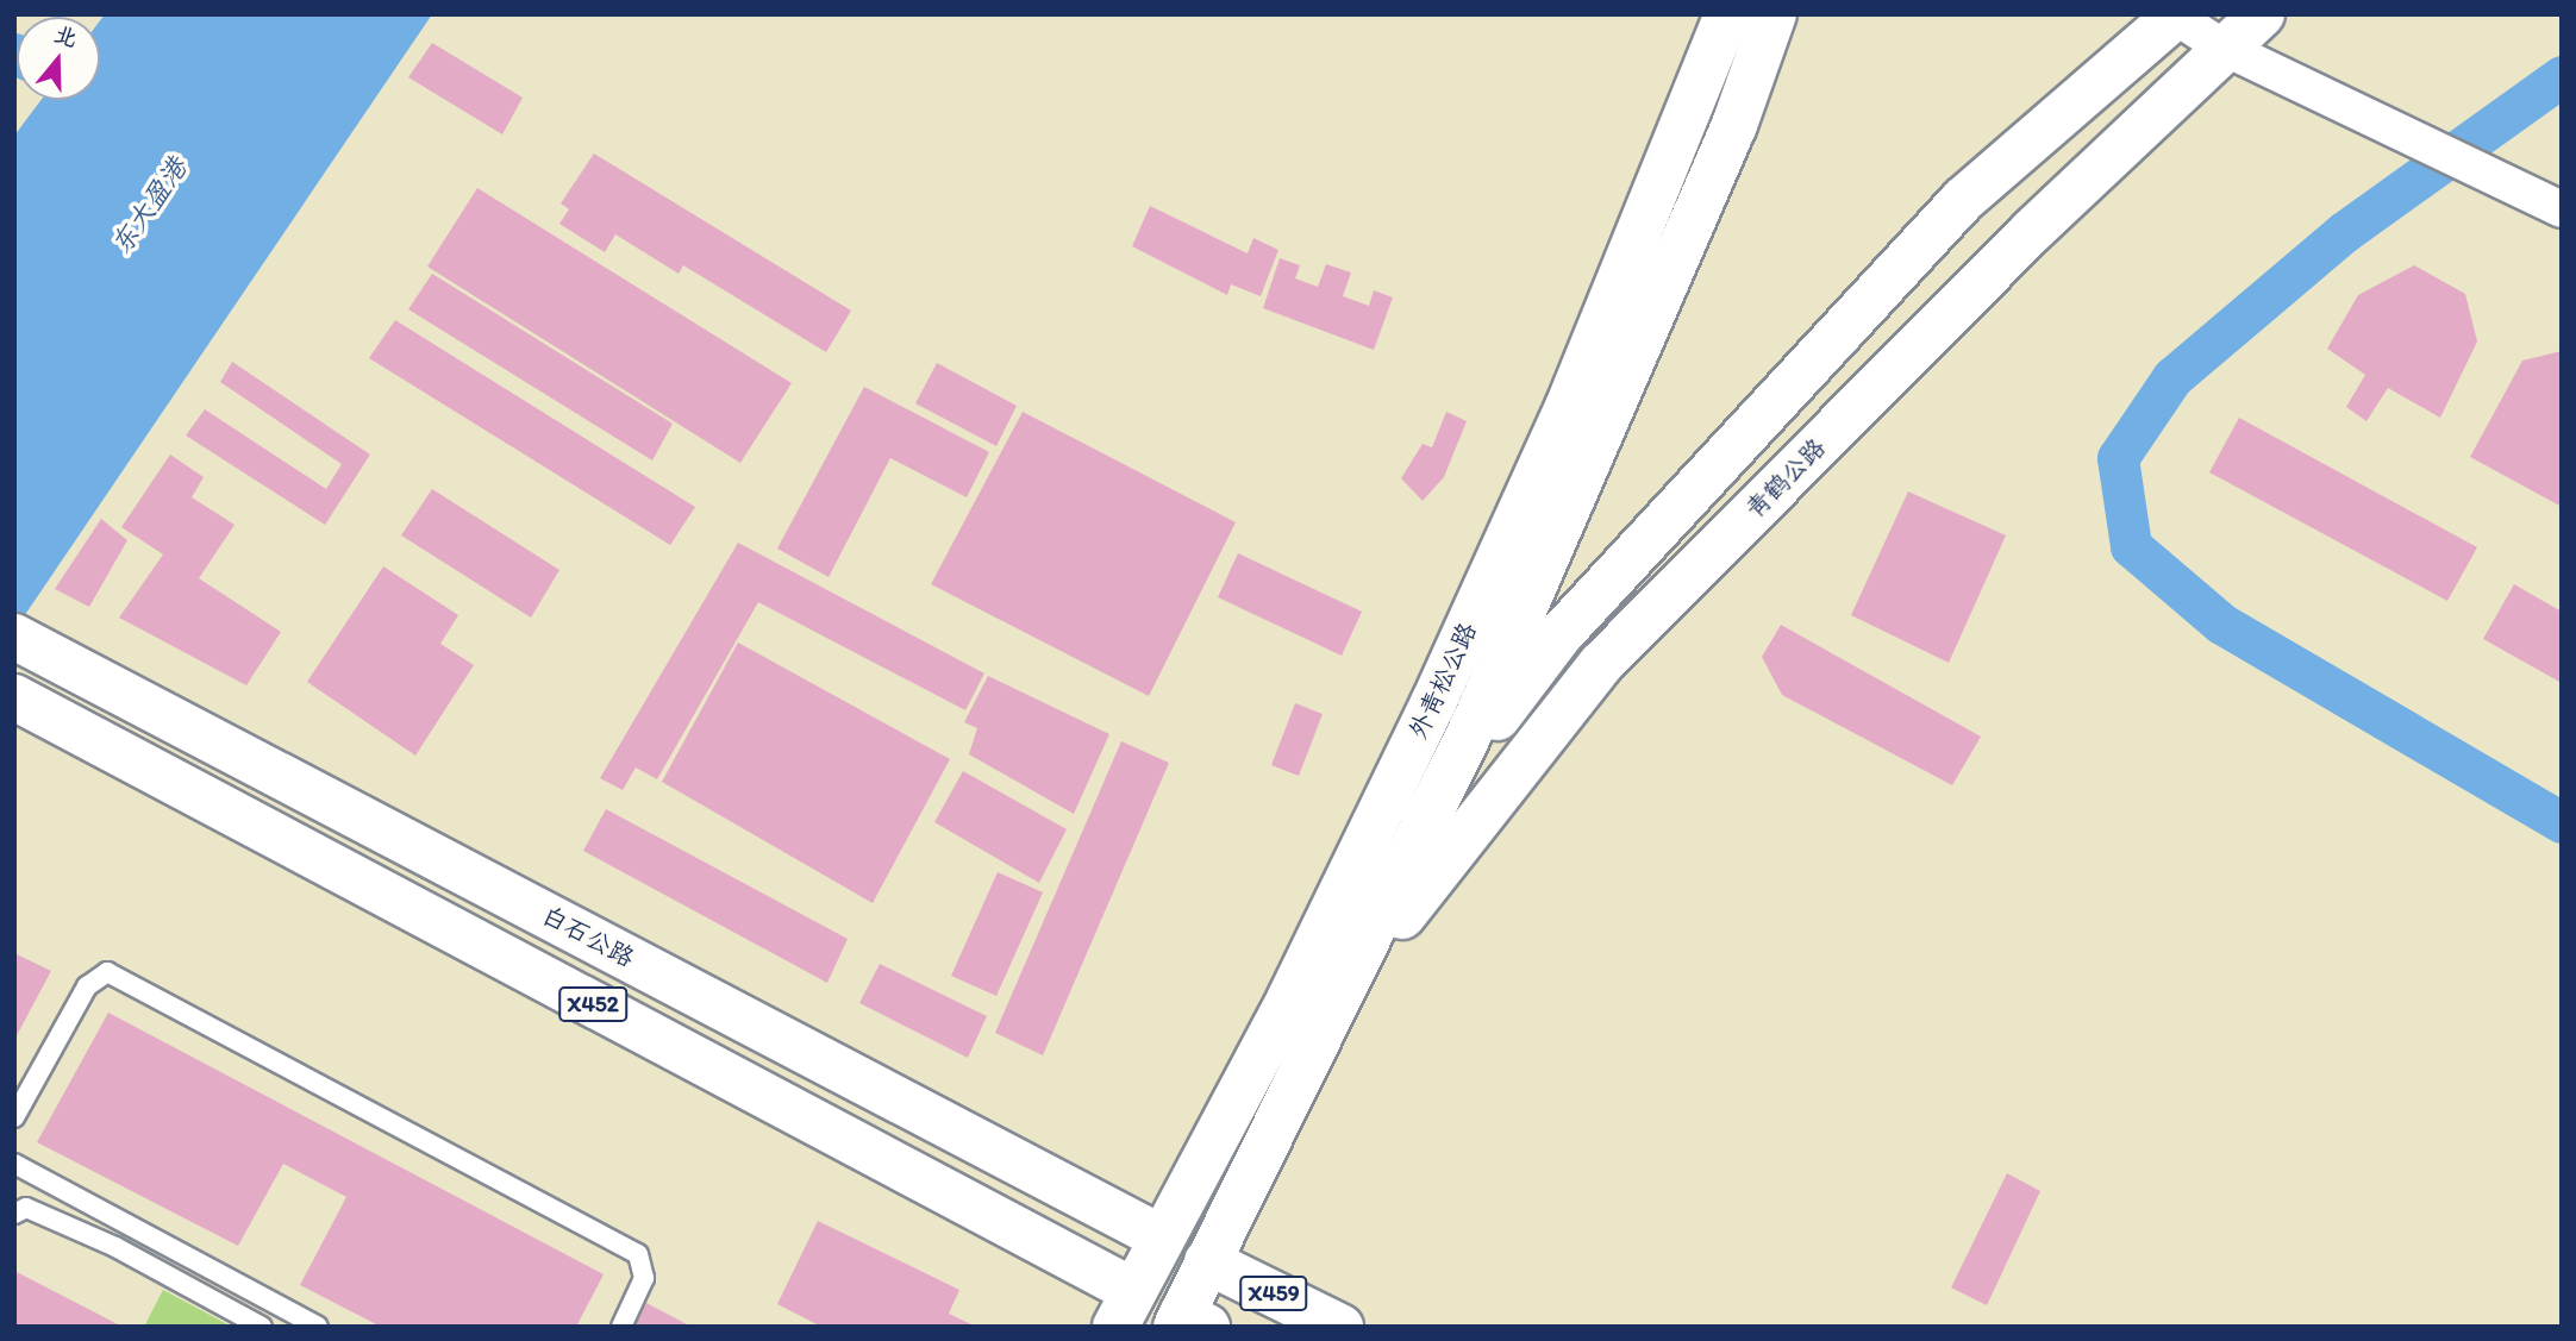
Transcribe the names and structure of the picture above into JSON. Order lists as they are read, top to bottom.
{
  "streets": {
    "main road": [
      "青鹤公路",
      "外青松公路",
      "白石公路",
      "X452",
      "X459"
    ]
  },
  "crossings": [
    ["青鹤公路", "外青松公路"],
    ["外青松公路", "白石公路"],
    ["外青松公路", "X452"],
    ["外青松公路", "X459"],
    ["白石公路", "X459"]
  ],
  "water": ["东大盈港"],
  "north": "top"
}
